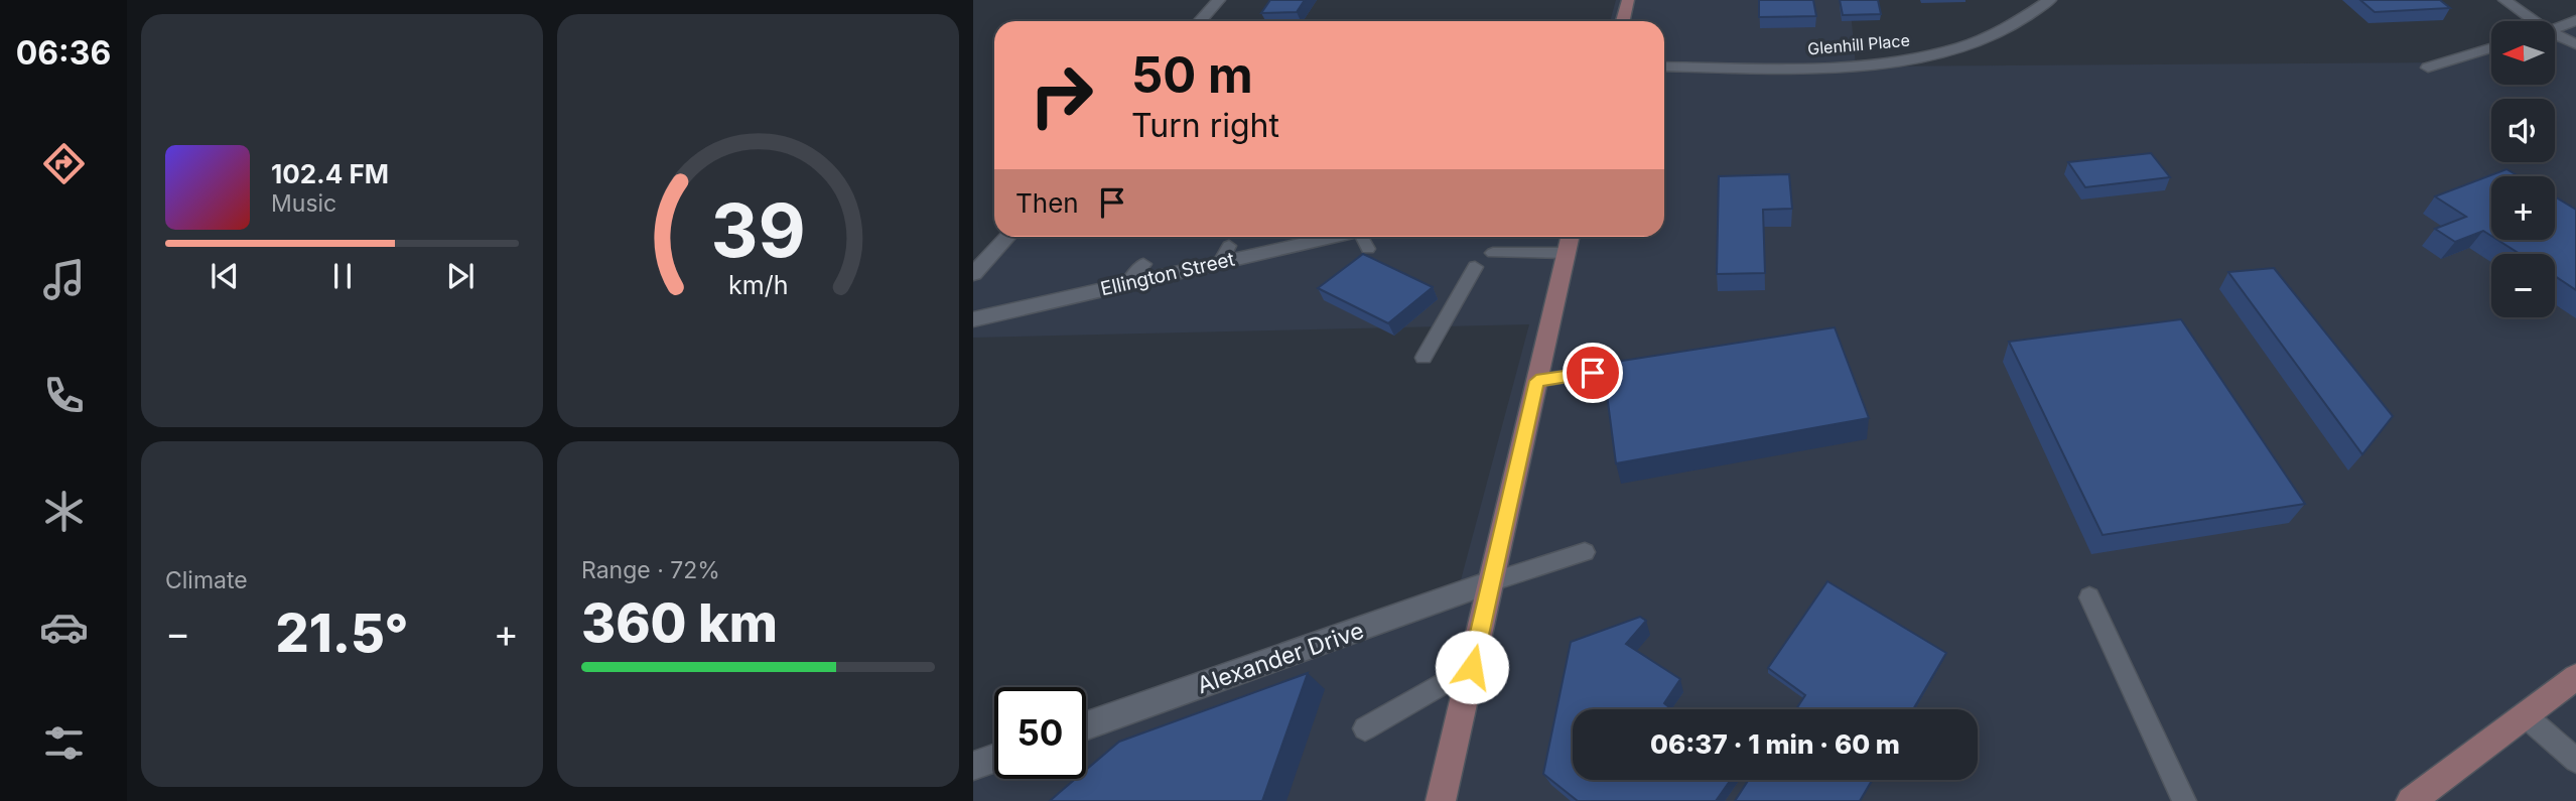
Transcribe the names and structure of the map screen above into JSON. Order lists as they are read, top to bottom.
{
  "streets": {
    "street": ["Glenhill Place", "Ellington Street", "Alexander Drive"]
  },
  "north": "left",
  "page": {
    "tabs": "06:36",
    "map_buttons": ["+", "−"],
    "turn": ["50 m", "Turn right"],
    "song": ["102.4 FM", "Music"],
    "then": "Then",
    "tile": [
      "Climate",
      ["Range · 72%", "360 km"]
    ],
    "heat": ["−", "21.5°", "+"],
    "limit": "50",
    "trip": "06:37 · 1 min · 60 m",
    "gauge": ["39", "km/h"]
  }
}
